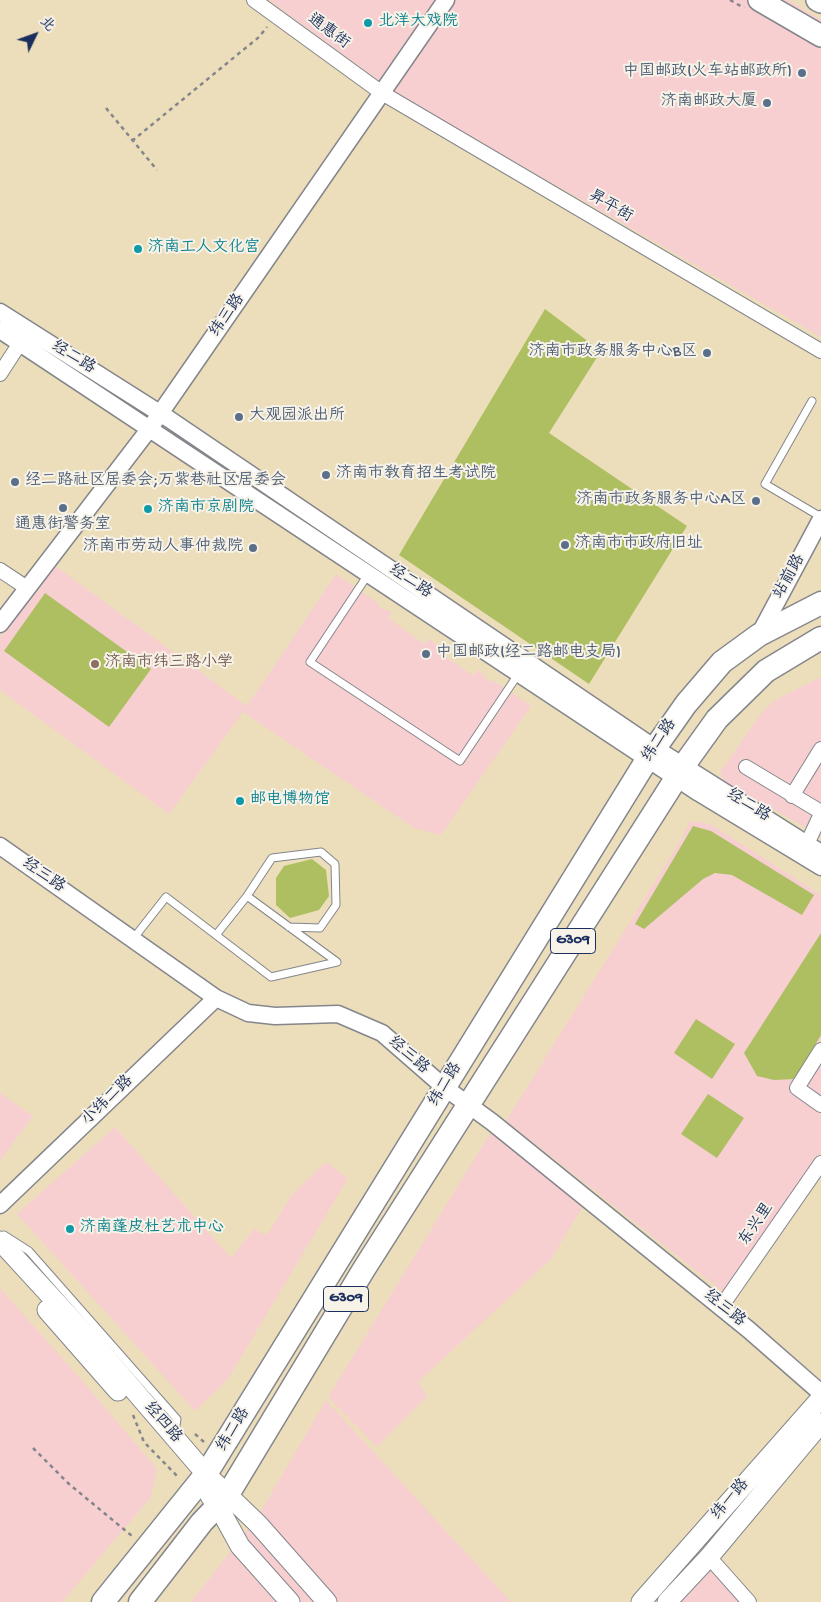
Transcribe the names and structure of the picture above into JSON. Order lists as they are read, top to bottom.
{
  "streets": {
    "highway": ["纬二路", "G309"],
    "main road": ["经四路", "纬一路"],
    "street": [
      "通惠街",
      "昇平街",
      "纬三路",
      "经二路",
      "站前路",
      "经三路",
      "小纬二路",
      "东兴里"
    ]
  },
  "crossings": [
    ["通惠街", "昇平街"],
    ["通惠街", "纬三路"],
    ["昇平街", "纬三路"],
    ["纬三路", "经二路"],
    ["经二路", "纬二路"],
    ["站前路", "纬二路"],
    ["纬二路", "经三路"],
    ["纬二路", "经四路"],
    ["经三路", "小纬二路"],
    ["经三路", "东兴里"]
  ],
  "places": [
    "北洋大戏院",
    "中国邮政(火车站邮政所)",
    "济南邮政大厦",
    "济南工人文化宫",
    "济南市政务服务中心B区",
    "大观园派出所",
    "济南市教育招生考试院",
    "经二路社区居委会;万紫巷社区居委会",
    "济南市政务服务中心A区",
    "通惠街警务室",
    "济南市京剧院",
    "济南市市政府旧址",
    "济南市劳动人事仲裁院",
    "中国邮政(经二路邮电支局)",
    "济南市纬三路小学",
    "邮电博物馆",
    "济南蓬皮杜艺术中心"
  ],
  "north": "top right"
}
